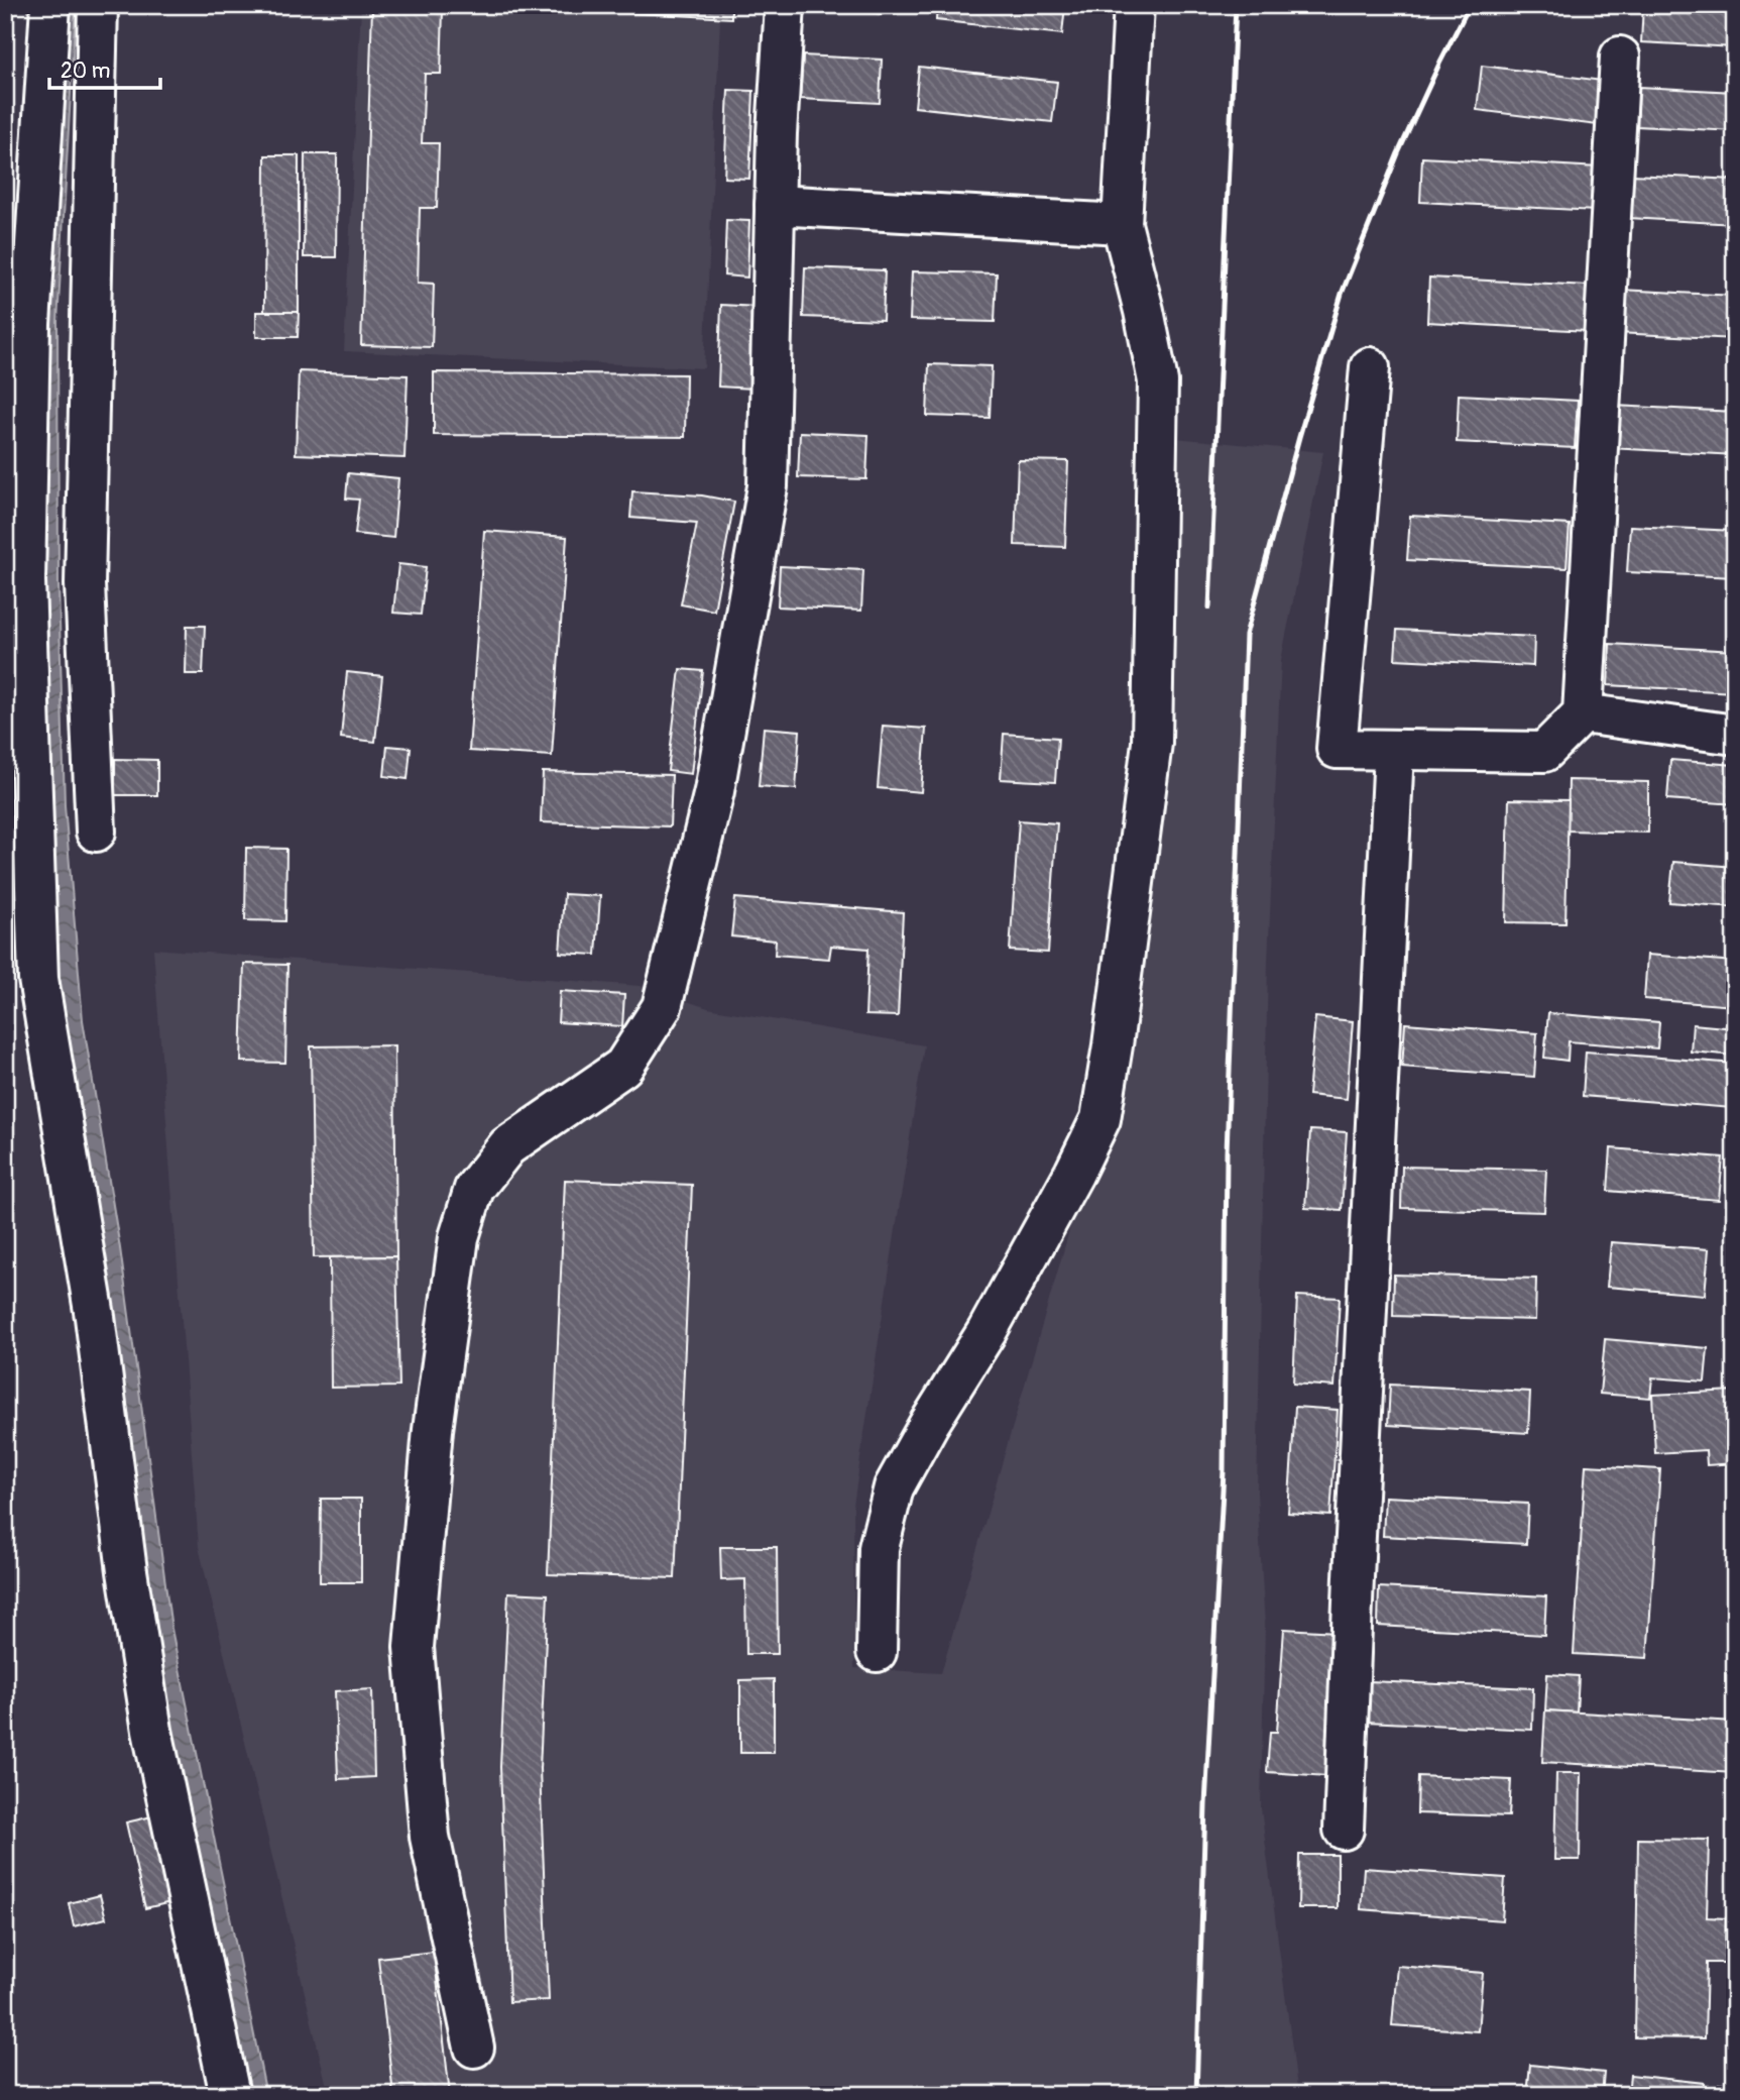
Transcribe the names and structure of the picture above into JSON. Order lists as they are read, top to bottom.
{
  "scale_bar": "20 m"
}
